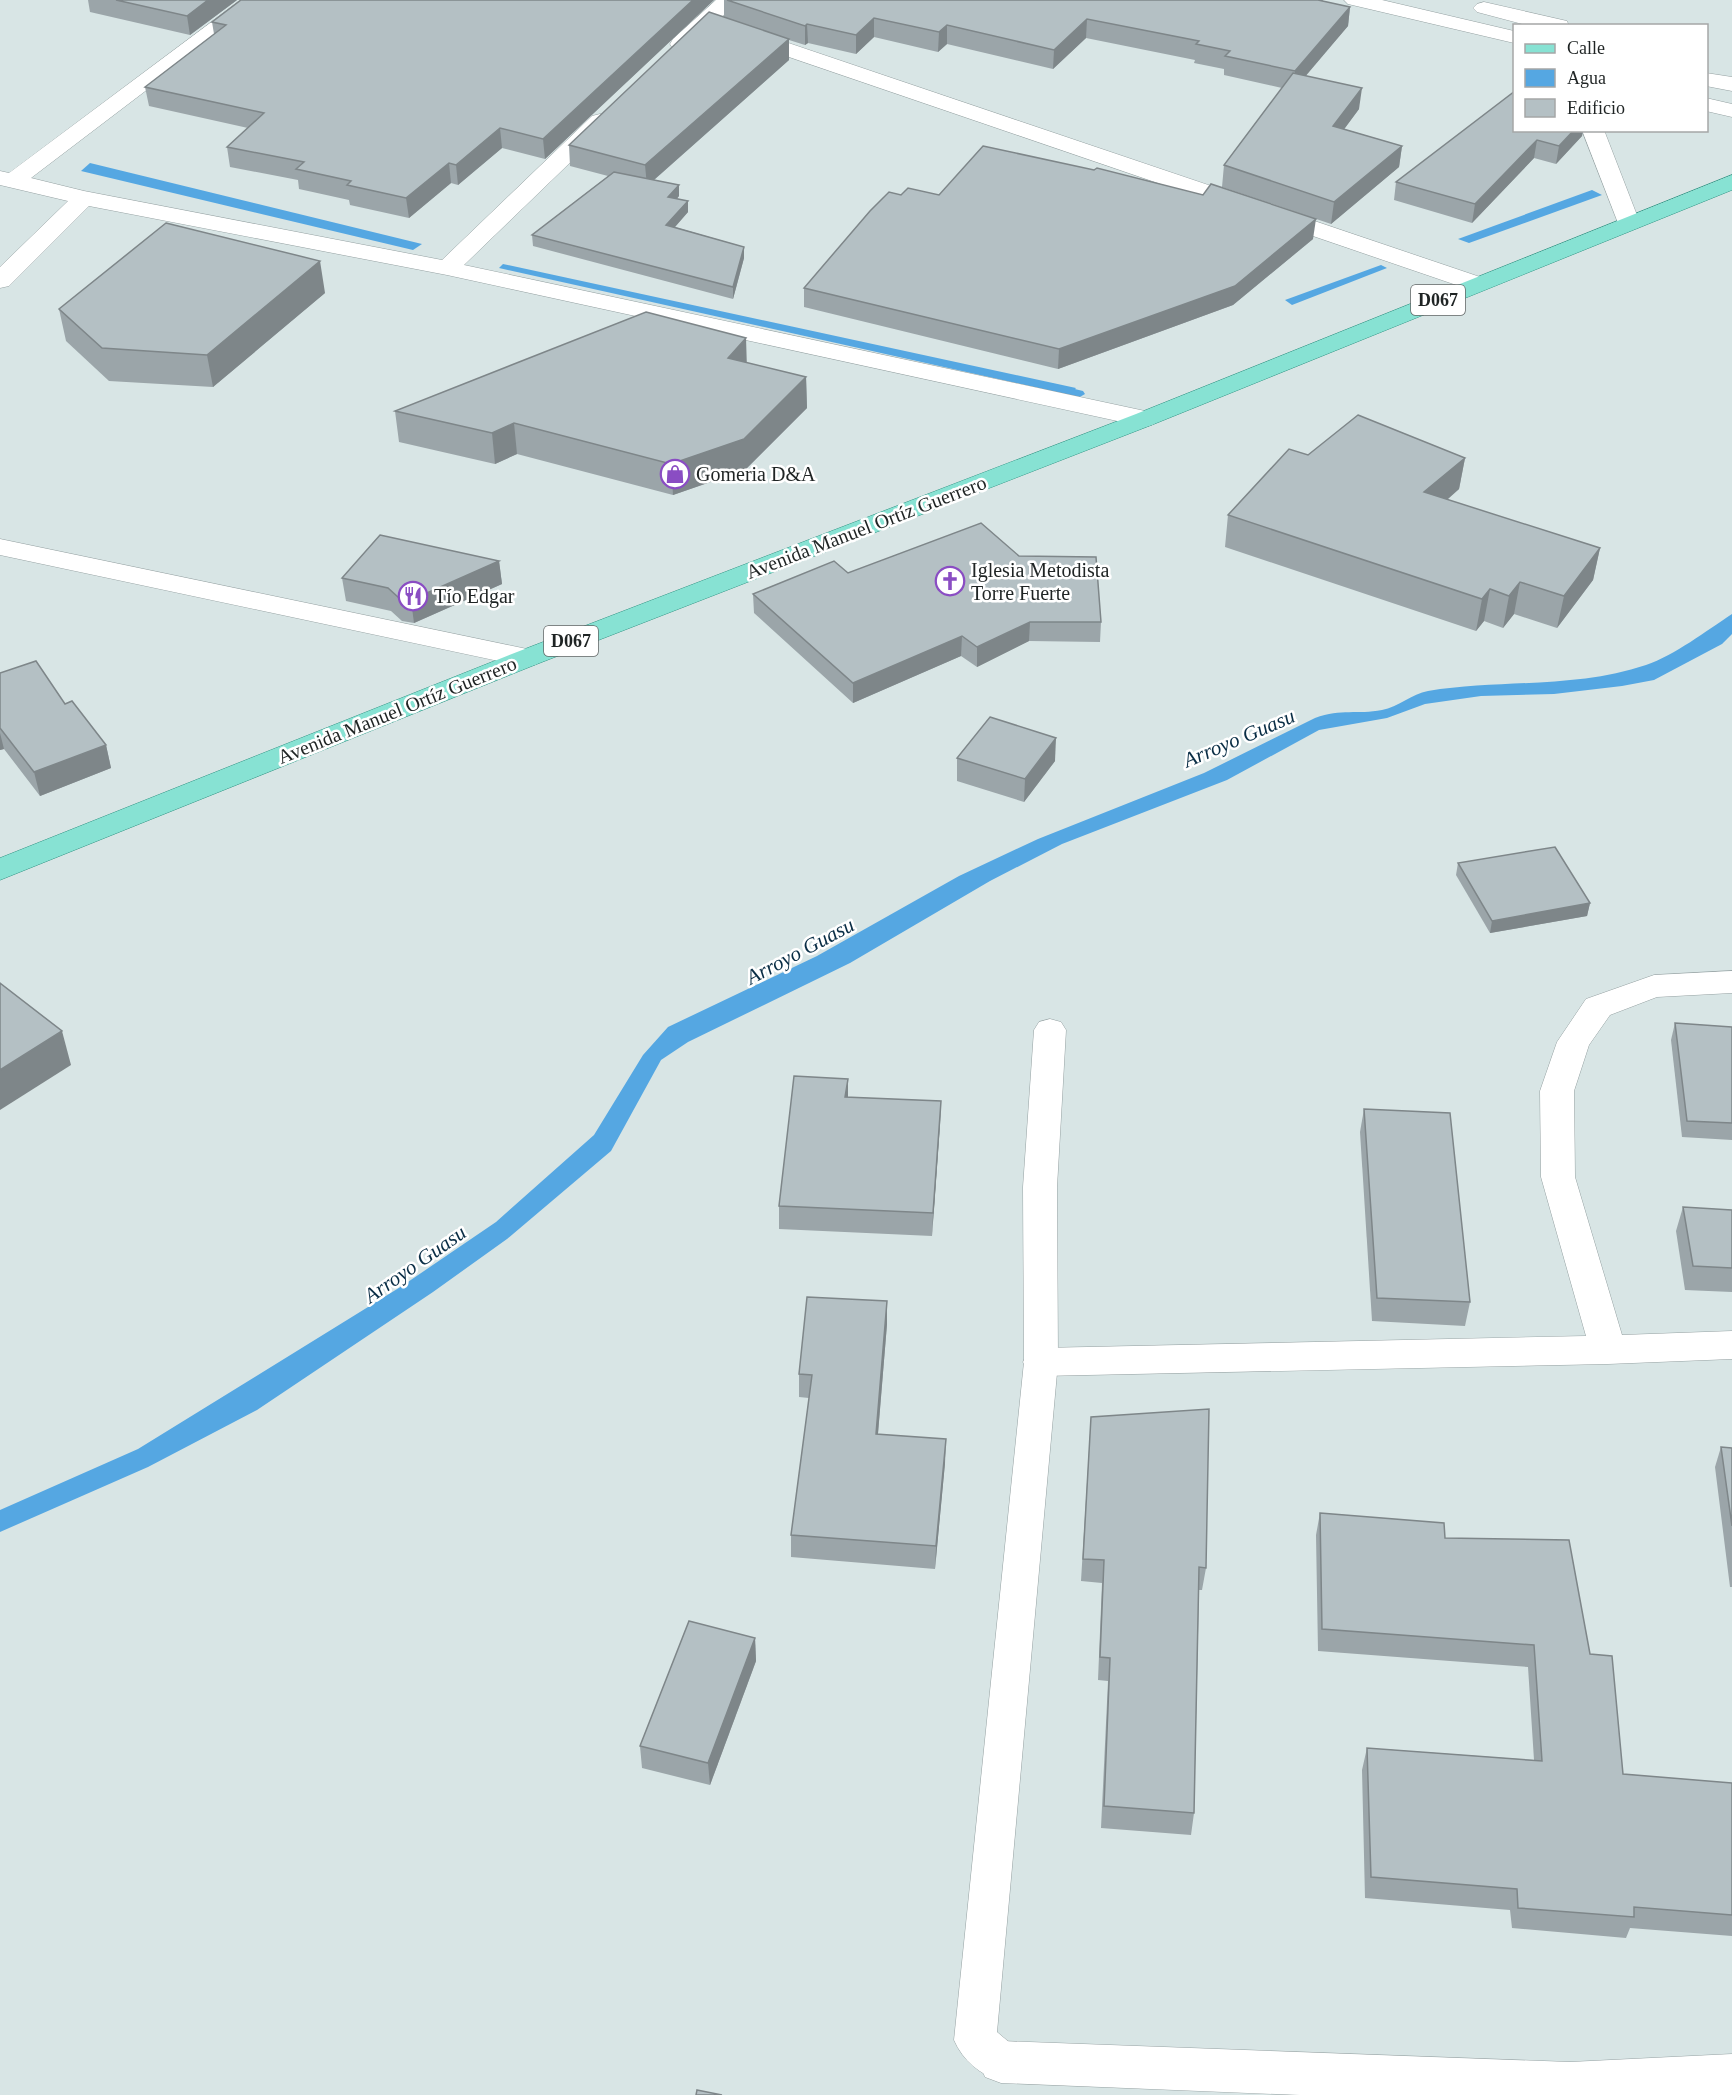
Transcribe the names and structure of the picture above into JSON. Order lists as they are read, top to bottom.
{
  "streets": {
    "main road": ["D067", "Avenida Manuel Ortíz Guerrero"]
  },
  "water": ["Arroyo Guasu"],
  "places": {
    "shop": ["Gomeria D&A"],
    "church": ["Iglesia Metodista Torre Fuerte"],
    "restaurant": ["Tío Edgar"]
  },
  "legend": ["Calle", "Agua", "Edificio"]
}
